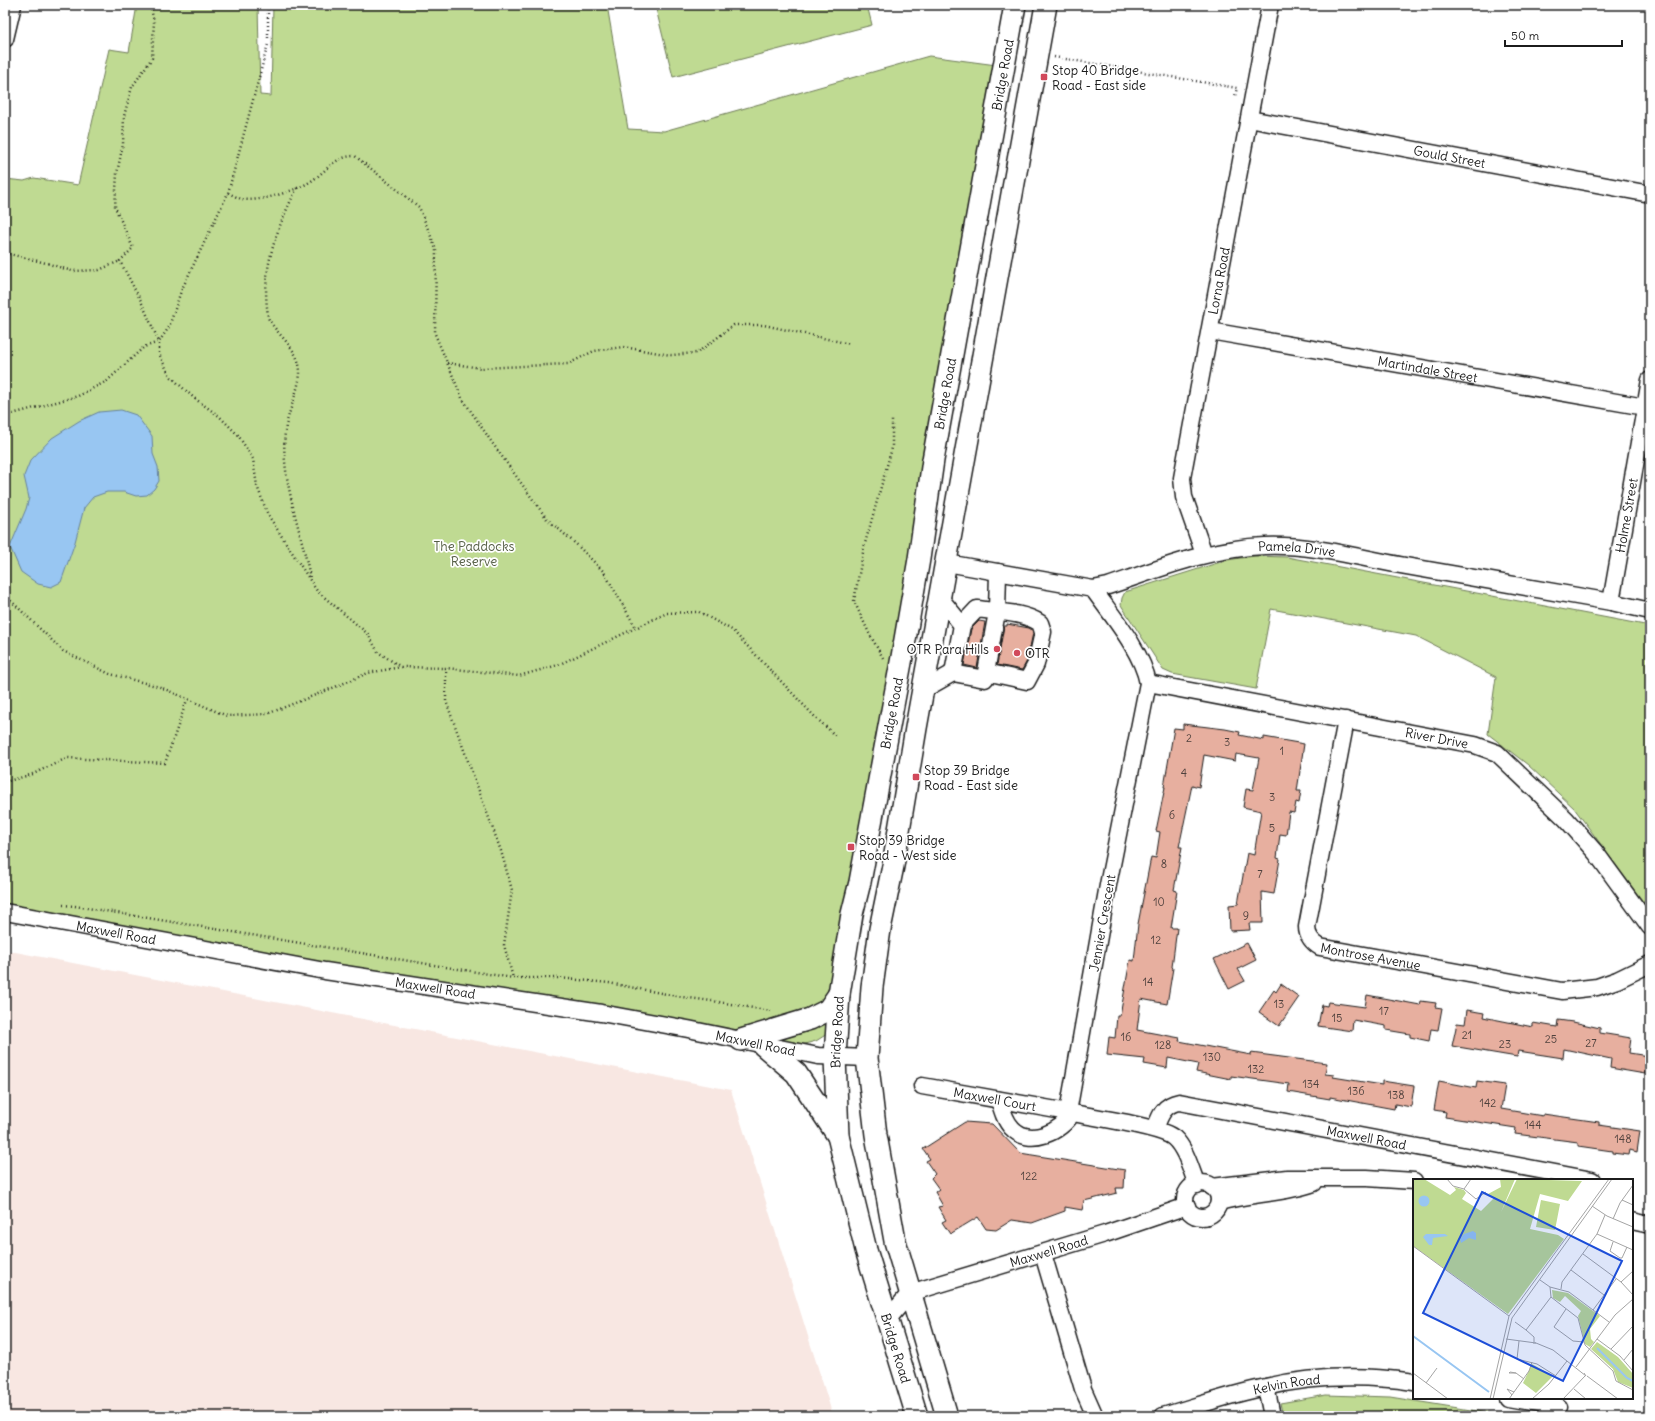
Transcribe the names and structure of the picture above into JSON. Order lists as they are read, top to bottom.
{
  "streets": {
    "main road": ["Bridge Road"],
    "street": [
      "Gould Street",
      "Lorna Road",
      "Martindale Street",
      "Holme Street",
      "Pamela Drive",
      "River Drive",
      "Jennier Crescent",
      "Maxwell Road",
      "Montrose Avenue",
      "Maxwell Court",
      "Kelvin Road"
    ]
  },
  "crossings": [
    ["Bridge Road", "Pamela Drive"],
    ["Bridge Road", "Maxwell Road"],
    ["Gould Street", "Lorna Road"],
    ["Lorna Road", "Martindale Street"],
    ["Lorna Road", "Pamela Drive"],
    ["Martindale Street", "Holme Street"],
    ["Holme Street", "Pamela Drive"],
    ["Pamela Drive", "Jennier Crescent"],
    ["River Drive", "Jennier Crescent"],
    ["River Drive", "Montrose Avenue"],
    ["Jennier Crescent", "Maxwell Court"]
  ],
  "parks": ["The Paddocks Reserve"],
  "places": {
    "transit": ["Stop 40 Bridge Road - East side", "Stop 39 Bridge Road - East side", "Stop 39 Bridge Road - West side"],
    "other": ["OTR Para Hills", "OTR"]
  },
  "house_numbers": [
    "2",
    "3",
    "1",
    "4",
    "3",
    "6",
    "5",
    "8",
    "7",
    "10",
    "9",
    "12",
    "14",
    "13",
    "17",
    "15",
    "21",
    "16",
    "25",
    "27",
    "23",
    "128",
    "130",
    "132",
    "134",
    "136",
    "138",
    "142",
    "144",
    "148",
    "122"
  ],
  "scale_bar": "50 m"
}
